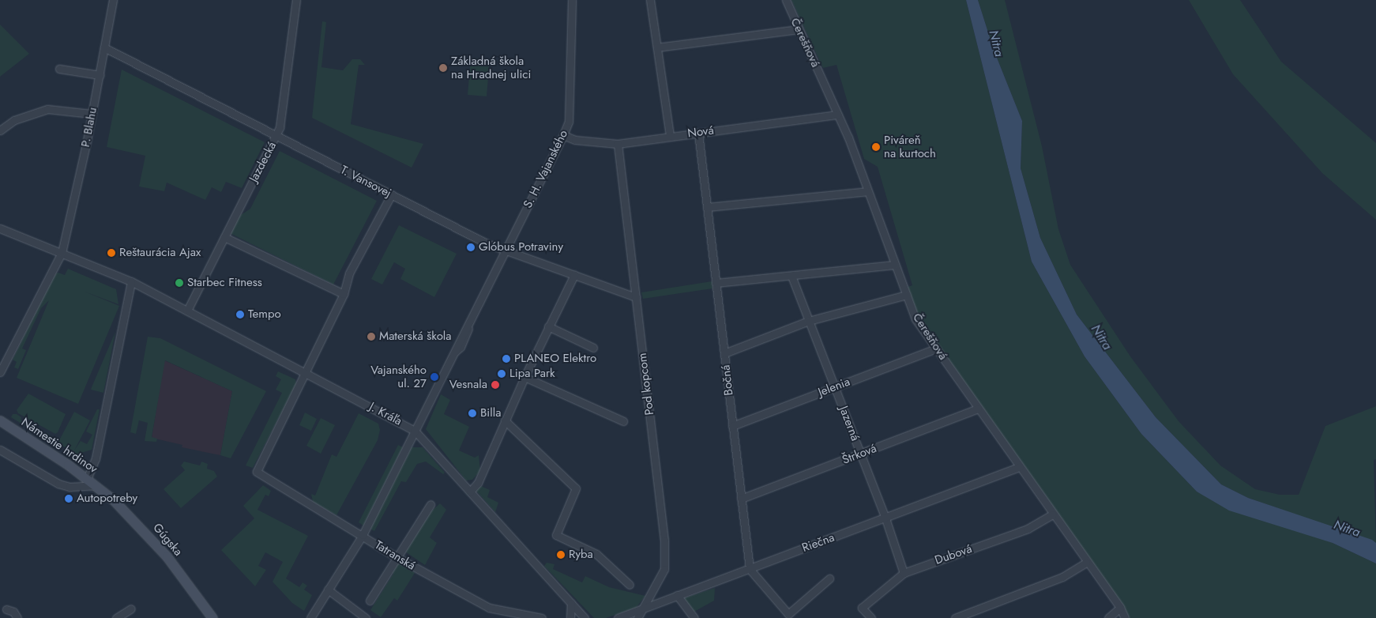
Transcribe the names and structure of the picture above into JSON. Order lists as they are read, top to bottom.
{
  "streets": {
    "main road": ["Námestie hrdinov", "Gúgska"],
    "street": [
      "Čerešňová",
      "P. Blahu",
      "Nová",
      "Jazdecká",
      "S. H. Vajanského",
      "T. Vansovej",
      "Bočná",
      "Pod kopcom",
      "Jelenia",
      "J. Kráľa",
      "Jazerná",
      "Štrková",
      "Riečna",
      "Dubová",
      "Tatranská"
    ]
  },
  "crossings": [
    ["Čerešňová", "Nová"],
    ["Čerešňová", "Jelenia"],
    ["Čerešňová", "Štrková"],
    ["Čerešňová", "Riečna"],
    ["Čerešňová", "Dubová"],
    ["P. Blahu", "T. Vansovej"],
    ["P. Blahu", "J. Kráľa"],
    ["Nová", "S. H. Vajanského"],
    ["Nová", "Bočná"],
    ["Nová", "Pod kopcom"],
    ["Jazdecká", "T. Vansovej"],
    ["Jazdecká", "J. Kráľa"],
    ["S. H. Vajanského", "T. Vansovej"],
    ["S. H. Vajanského", "J. Kráľa"],
    ["S. H. Vajanského", "Tatranská"],
    ["T. Vansovej", "Pod kopcom"],
    ["Bočná", "Jelenia"],
    ["Bočná", "Štrková"],
    ["Bočná", "Riečna"],
    ["Pod kopcom", "Riečna"],
    ["Jelenia", "Jazerná"],
    ["J. Kráľa", "Tatranská"],
    ["Jazerná", "Štrková"],
    ["Jazerná", "Riečna"],
    ["Jazerná", "Dubová"],
    ["Námestie hrdinov", "Gúgska"]
  ],
  "water": ["Nitra"],
  "places": [
    "Základná škola na Hradnej ulici",
    "Piváreň na kurtoch",
    "Glóbus Potraviny",
    "Reštaurácia Ajax",
    "Starbec Fitness",
    "Tempo",
    "Materská škola",
    "PLANEO Elektro",
    "Lipa Park",
    "Vajanského ul. 27",
    "Vesnala",
    "Billa",
    "Autopotreby",
    "Ryba"
  ]
}
